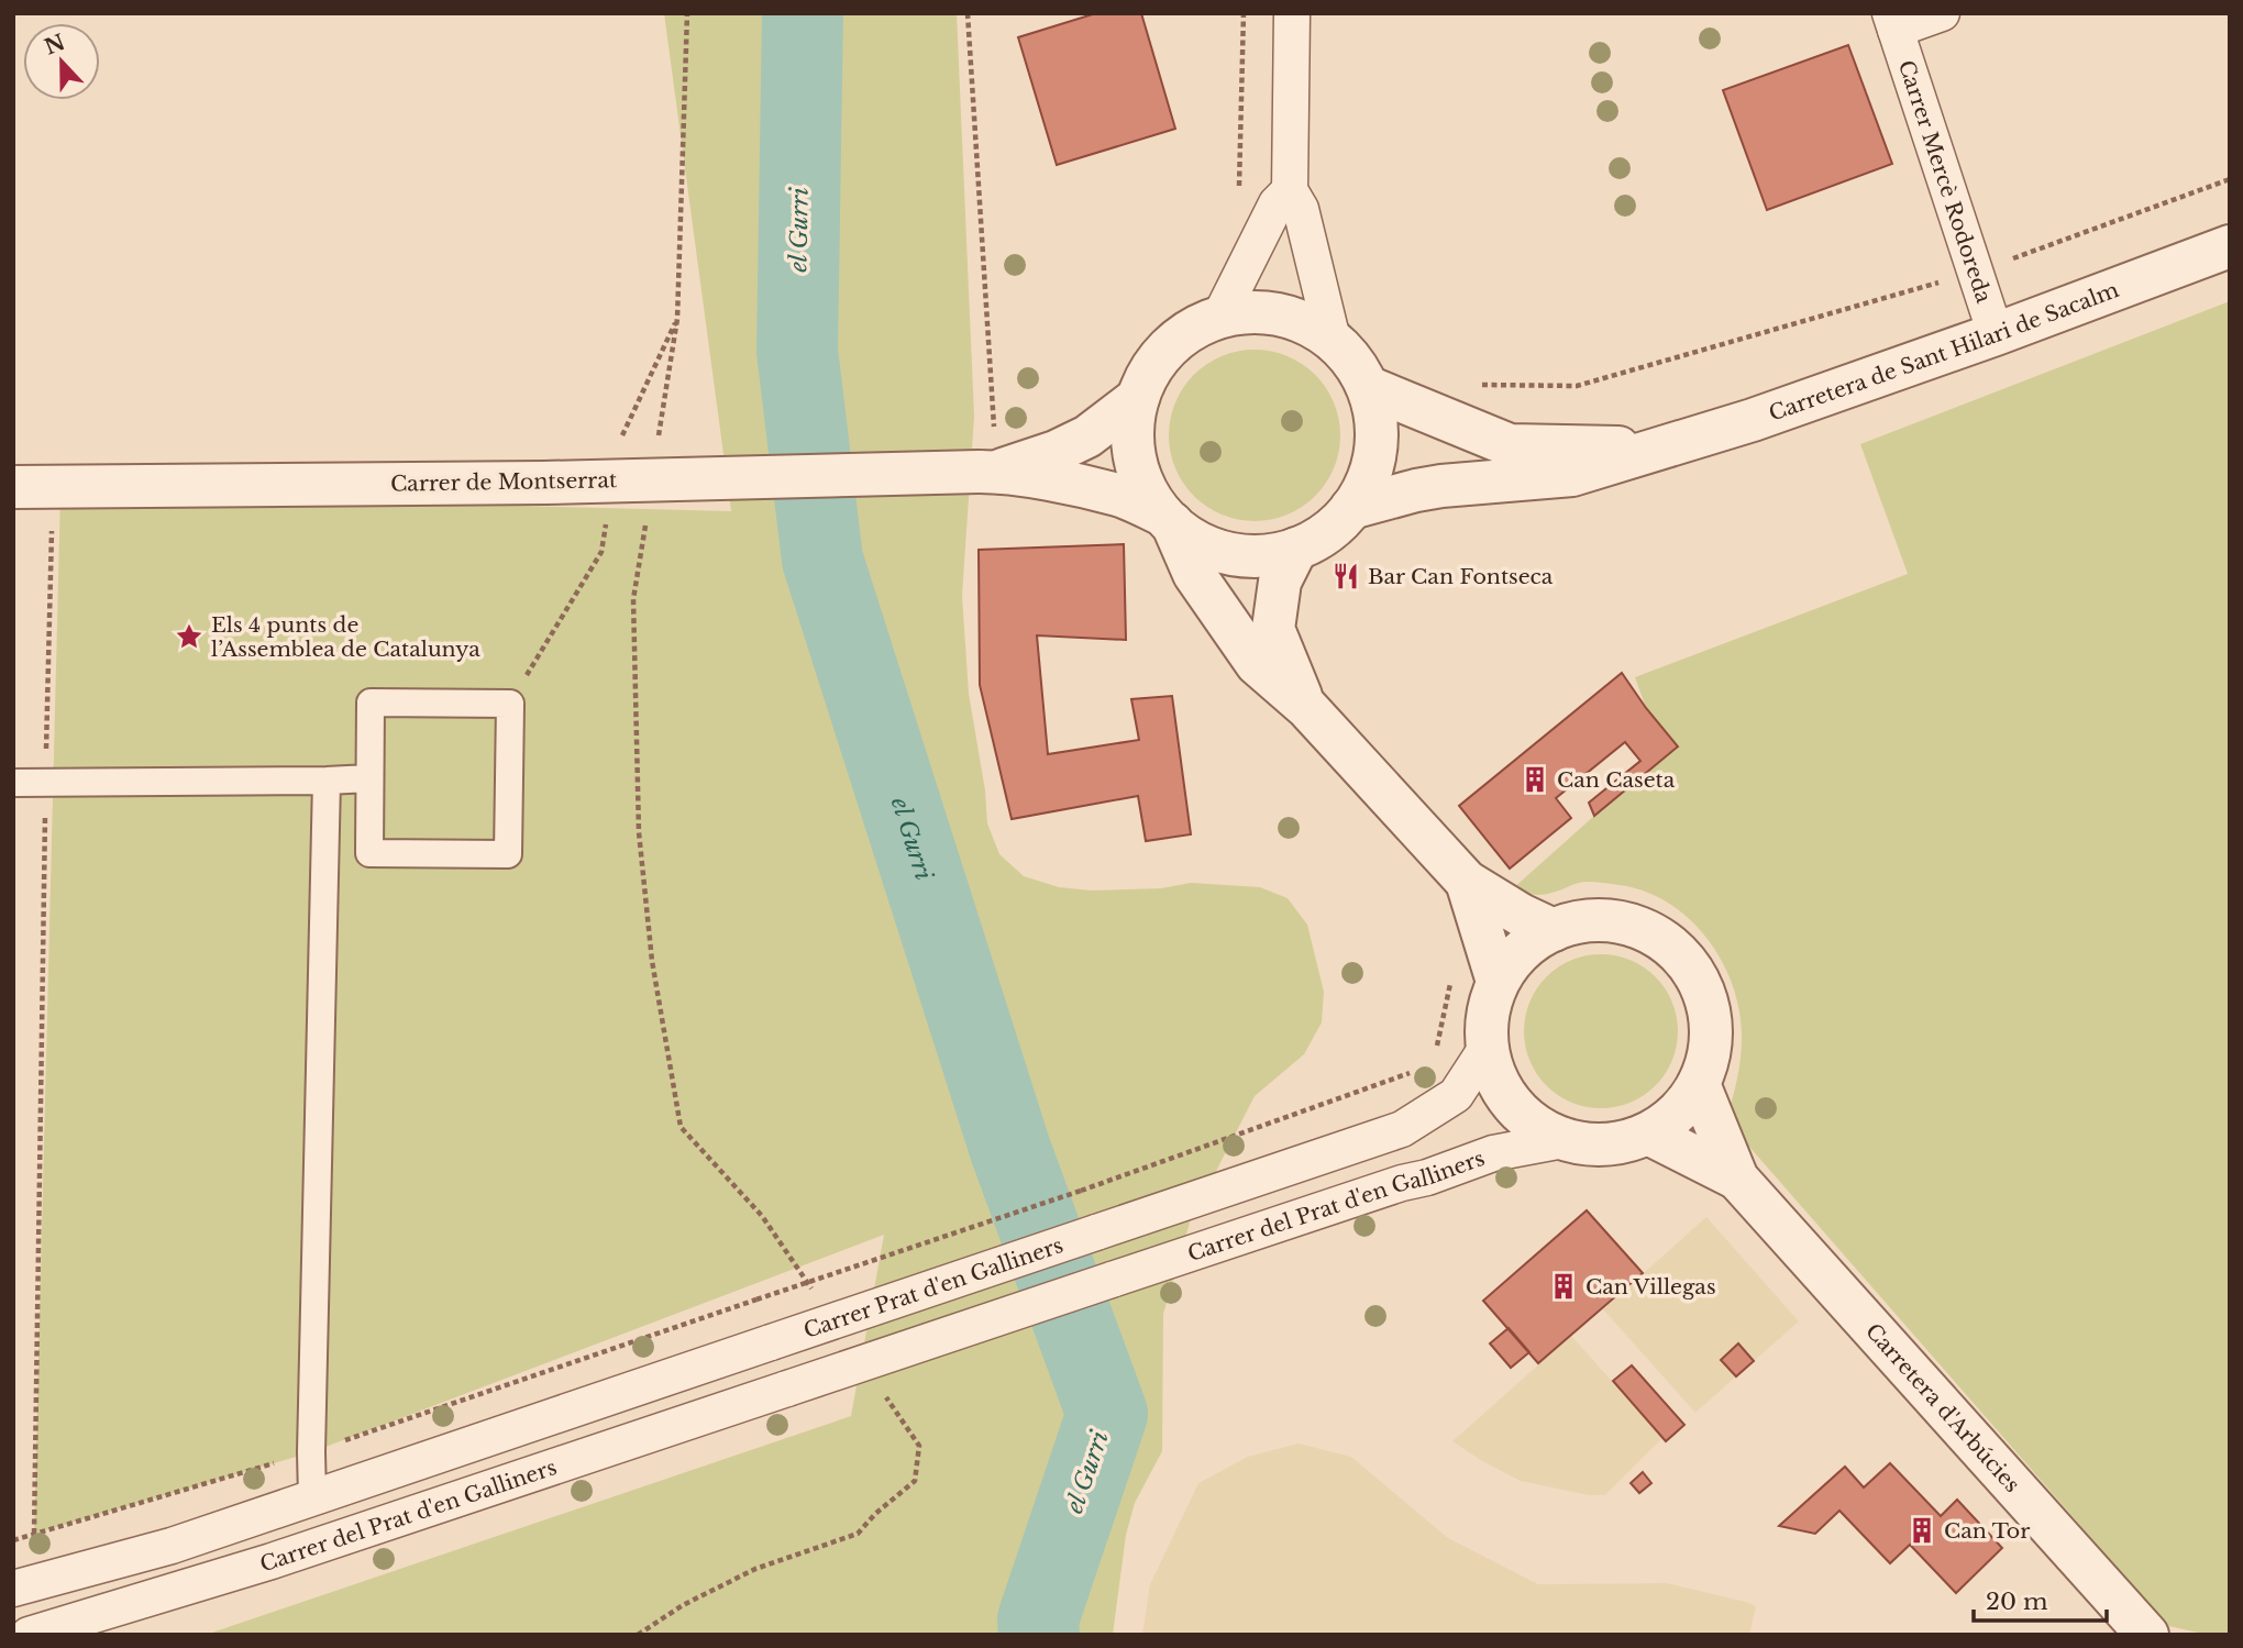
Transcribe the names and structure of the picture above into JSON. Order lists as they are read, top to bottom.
{
  "streets": {
    "street": [
      "Carrer Mercè Rodoreda",
      "Carretera de Sant Hilari de Sacalm",
      "Carrer de Montserrat",
      "Carrer del Prat d'en Galliners",
      "Carrer Prat d'en Galliners",
      "Carretera d'Arbúcies"
    ]
  },
  "crossings": [
    ["Carrer Mercè Rodoreda", "Carretera de Sant Hilari de Sacalm"],
    ["Carretera de Sant Hilari de Sacalm", "Carrer de Montserrat"],
    ["Carrer del Prat d'en Galliners", "Carrer Prat d'en Galliners"],
    ["Carrer del Prat d'en Galliners", "Carretera d'Arbúcies"],
    ["Carrer Prat d'en Galliners", "Carretera d'Arbúcies"]
  ],
  "water": ["el Gurri"],
  "places": {
    "restaurant": ["Bar Can Fontseca"],
    "place": ["Els 4 punts de l’Assemblea de Catalunya"],
    "building": ["Can Caseta", "Can Villegas", "Can Tor"]
  },
  "scale_bar": "20 m",
  "north": "top"
}
